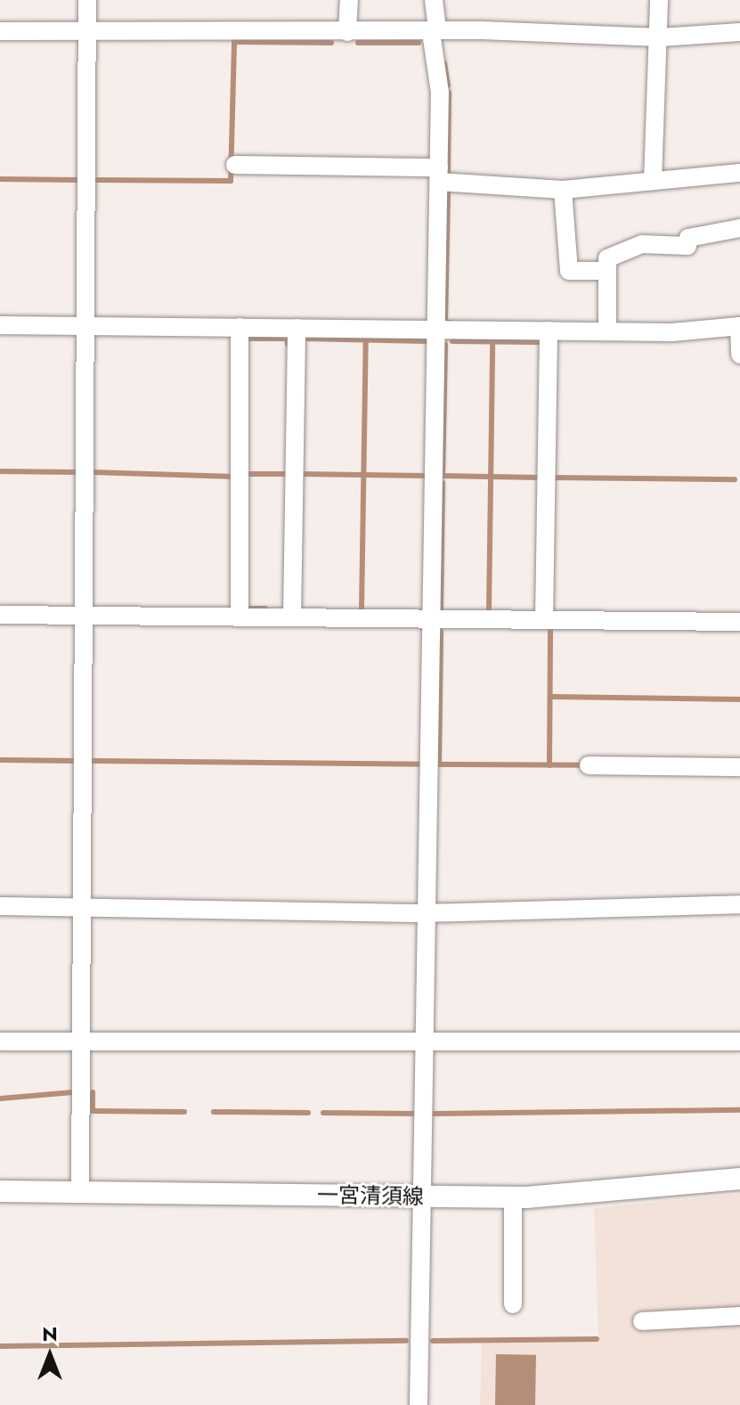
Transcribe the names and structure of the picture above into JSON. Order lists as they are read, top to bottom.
{
  "streets": {
    "main road": ["一宮清須線"]
  },
  "north": "top"
}
